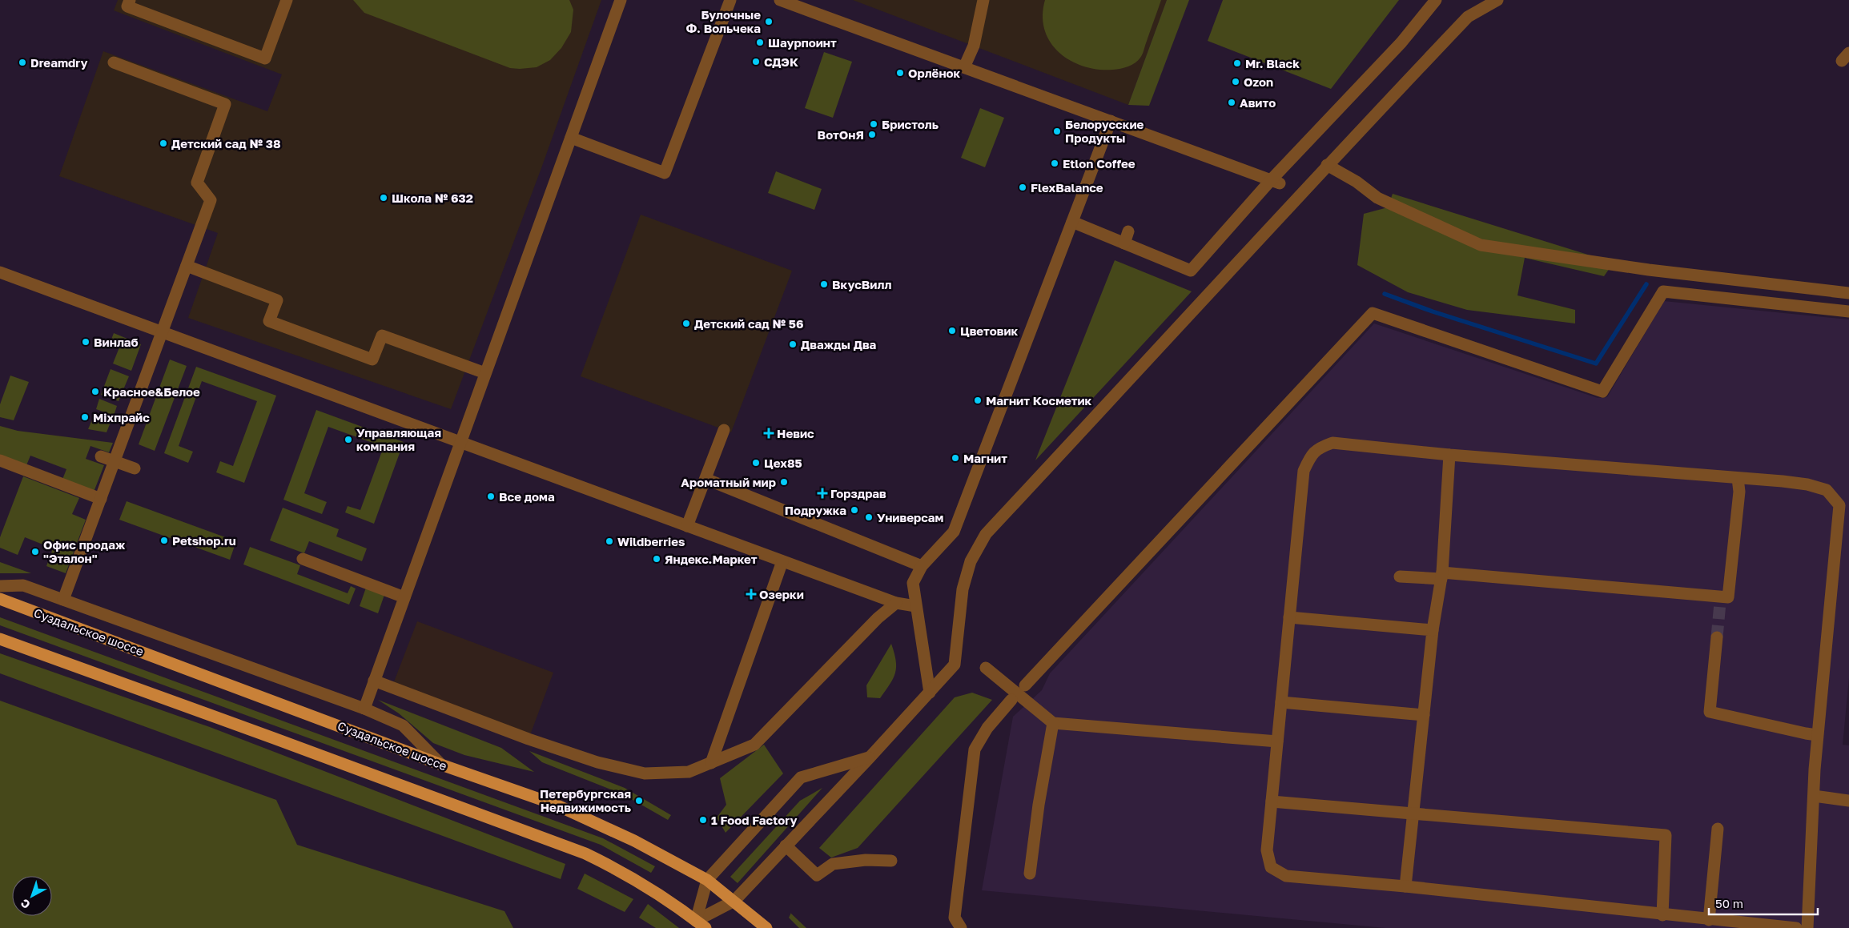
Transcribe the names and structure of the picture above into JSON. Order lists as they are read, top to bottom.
{
  "streets": {
    "main road": ["Суздальское шоссе"]
  },
  "places": {
    "other": [
      "Булочные Ф. Вольчека",
      "Шаурпоинт",
      "СДЭК",
      "Dreamdry",
      "Mr. Black",
      "Орлёнок",
      "Ozon",
      "Авито",
      "Бристоль",
      "Белорусские Продукты",
      "ВотОнЯ",
      "Детский сад № 38",
      "Etlon Coffee",
      "FlexBalance",
      "Школа № 632",
      "ВкусВилл",
      "Детский сад № 56",
      "Цветовик",
      "Винлаб",
      "Дважды Два",
      "Красное&Белое",
      "Магнит Косметик",
      "Mixпрайс",
      "Управляющая компания",
      "Магнит",
      "Цех85",
      "Ароматный мир",
      "Все дома",
      "Подружка",
      "Универсам",
      "Petshop.ru",
      "Wildberries",
      "Офис продаж \"Эталон\"",
      "Яндекс.Маркет",
      "Петербургская Недвижимость",
      "1 Food Factory"
    ],
    "health": ["Невис", "Горздрав", "Озерки"]
  },
  "scale_bar": "50 m",
  "north": "bottom left"
}
